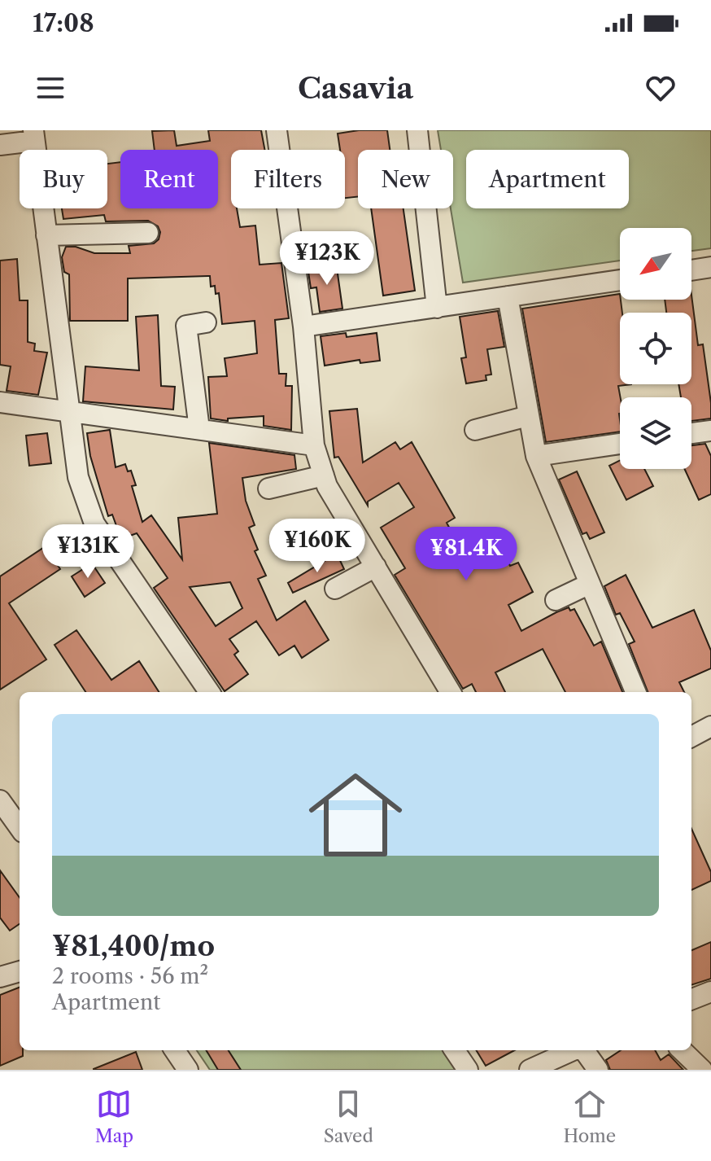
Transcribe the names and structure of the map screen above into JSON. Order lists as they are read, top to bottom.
{
  "north": "bottom left",
  "page": {
    "status": "17:08",
    "header": "Casavia",
    "chip": [
      "Buy",
      "Rent",
      "Filters",
      "New",
      "Apartment"
    ],
    "price": [
      "¥123K",
      "¥160K",
      "¥131K",
      "¥81.4K"
    ],
    "list": [
      {
        "name": "¥81,400/mo",
        "note": "2 rooms · 56 m² · Apartment"
      }
    ],
    "tabs": ["Map", "Saved", "Home"]
  }
}
